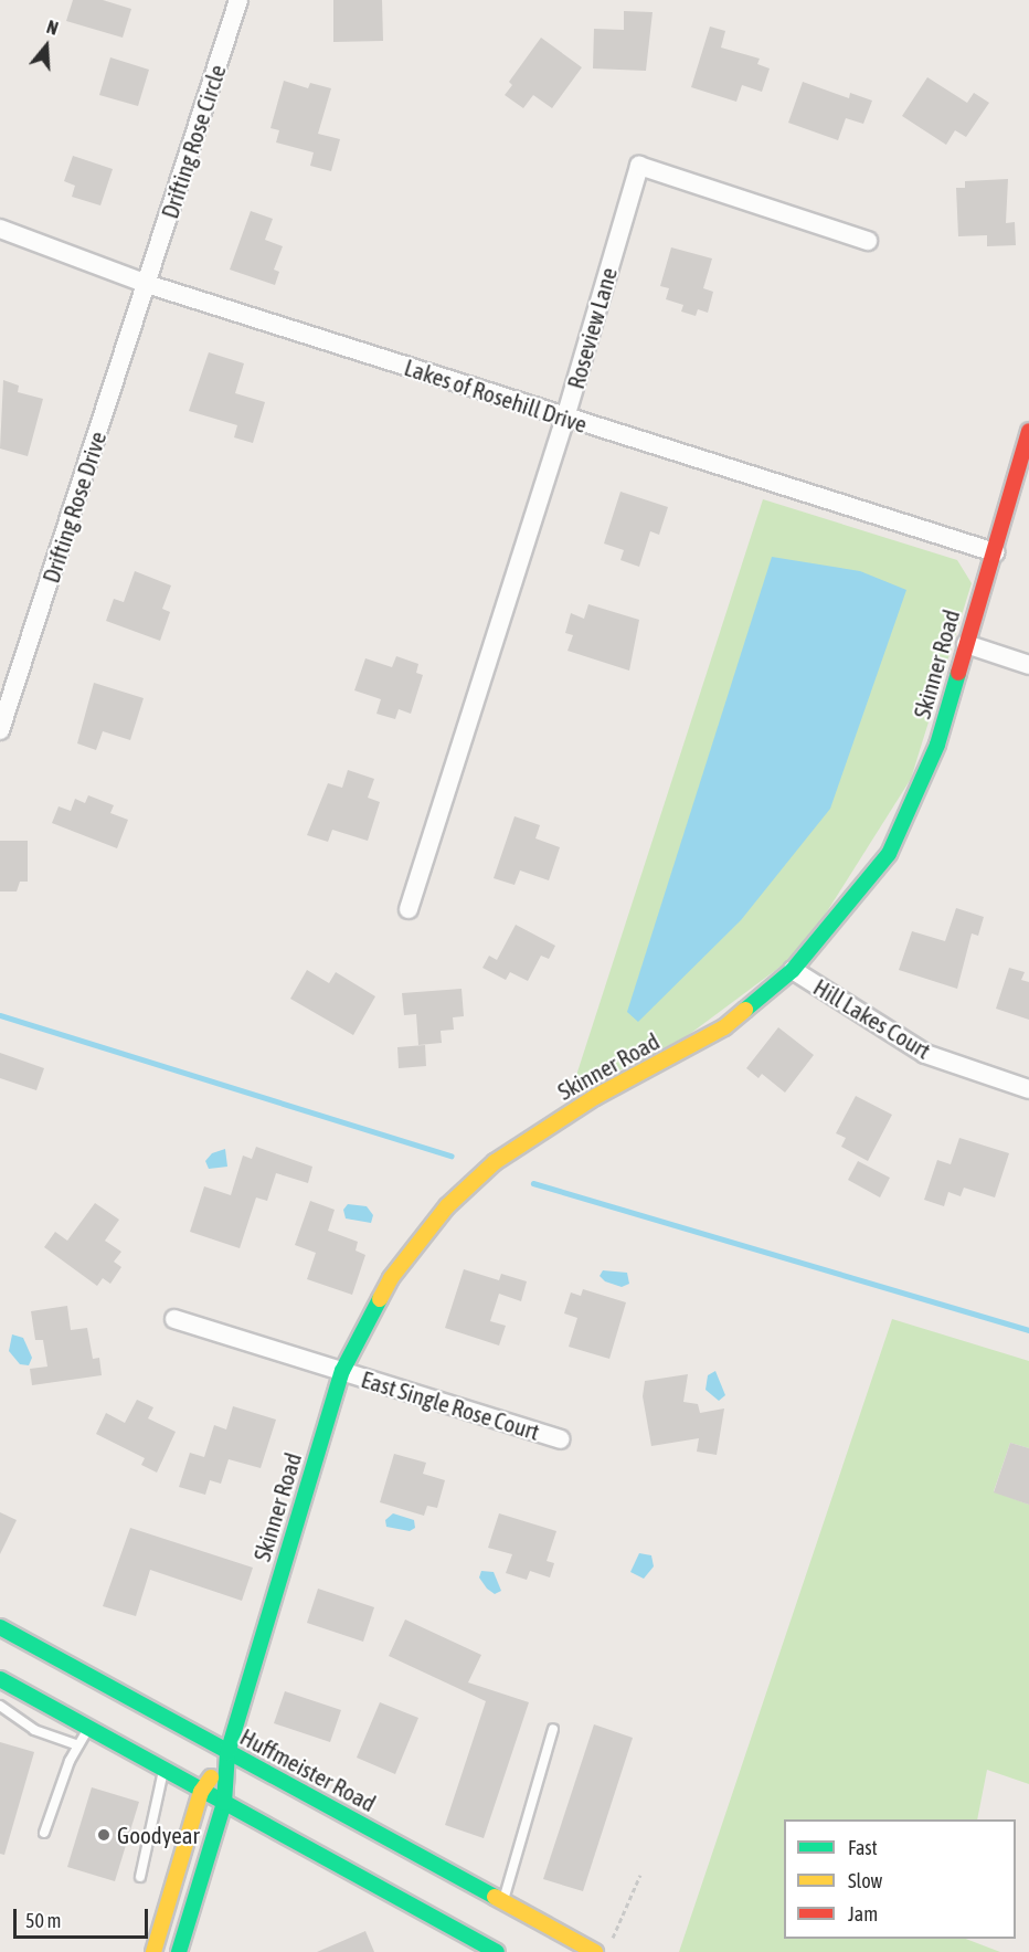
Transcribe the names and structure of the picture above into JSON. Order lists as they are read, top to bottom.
{
  "streets": {
    "street": [
      "Drifting Rose Circle",
      "Roseview Lane",
      "Lakes of Rosehill Drive",
      "Drifting Rose Drive",
      "Skinner Road",
      "Hill Lakes Court",
      "East Single Rose Court",
      "Huffmeister Road"
    ]
  },
  "crossings": [
    ["Drifting Rose Circle", "Lakes of Rosehill Drive"],
    ["Drifting Rose Circle", "Drifting Rose Drive"],
    ["Roseview Lane", "Lakes of Rosehill Drive"],
    ["Lakes of Rosehill Drive", "Drifting Rose Drive"],
    ["Lakes of Rosehill Drive", "Skinner Road"],
    ["Skinner Road", "Hill Lakes Court"],
    ["Skinner Road", "East Single Rose Court"],
    ["Skinner Road", "Huffmeister Road"]
  ],
  "places": ["Goodyear"],
  "legend": ["Fast", "Slow", "Jam"],
  "scale_bar": "50 m",
  "north": "top"
}
